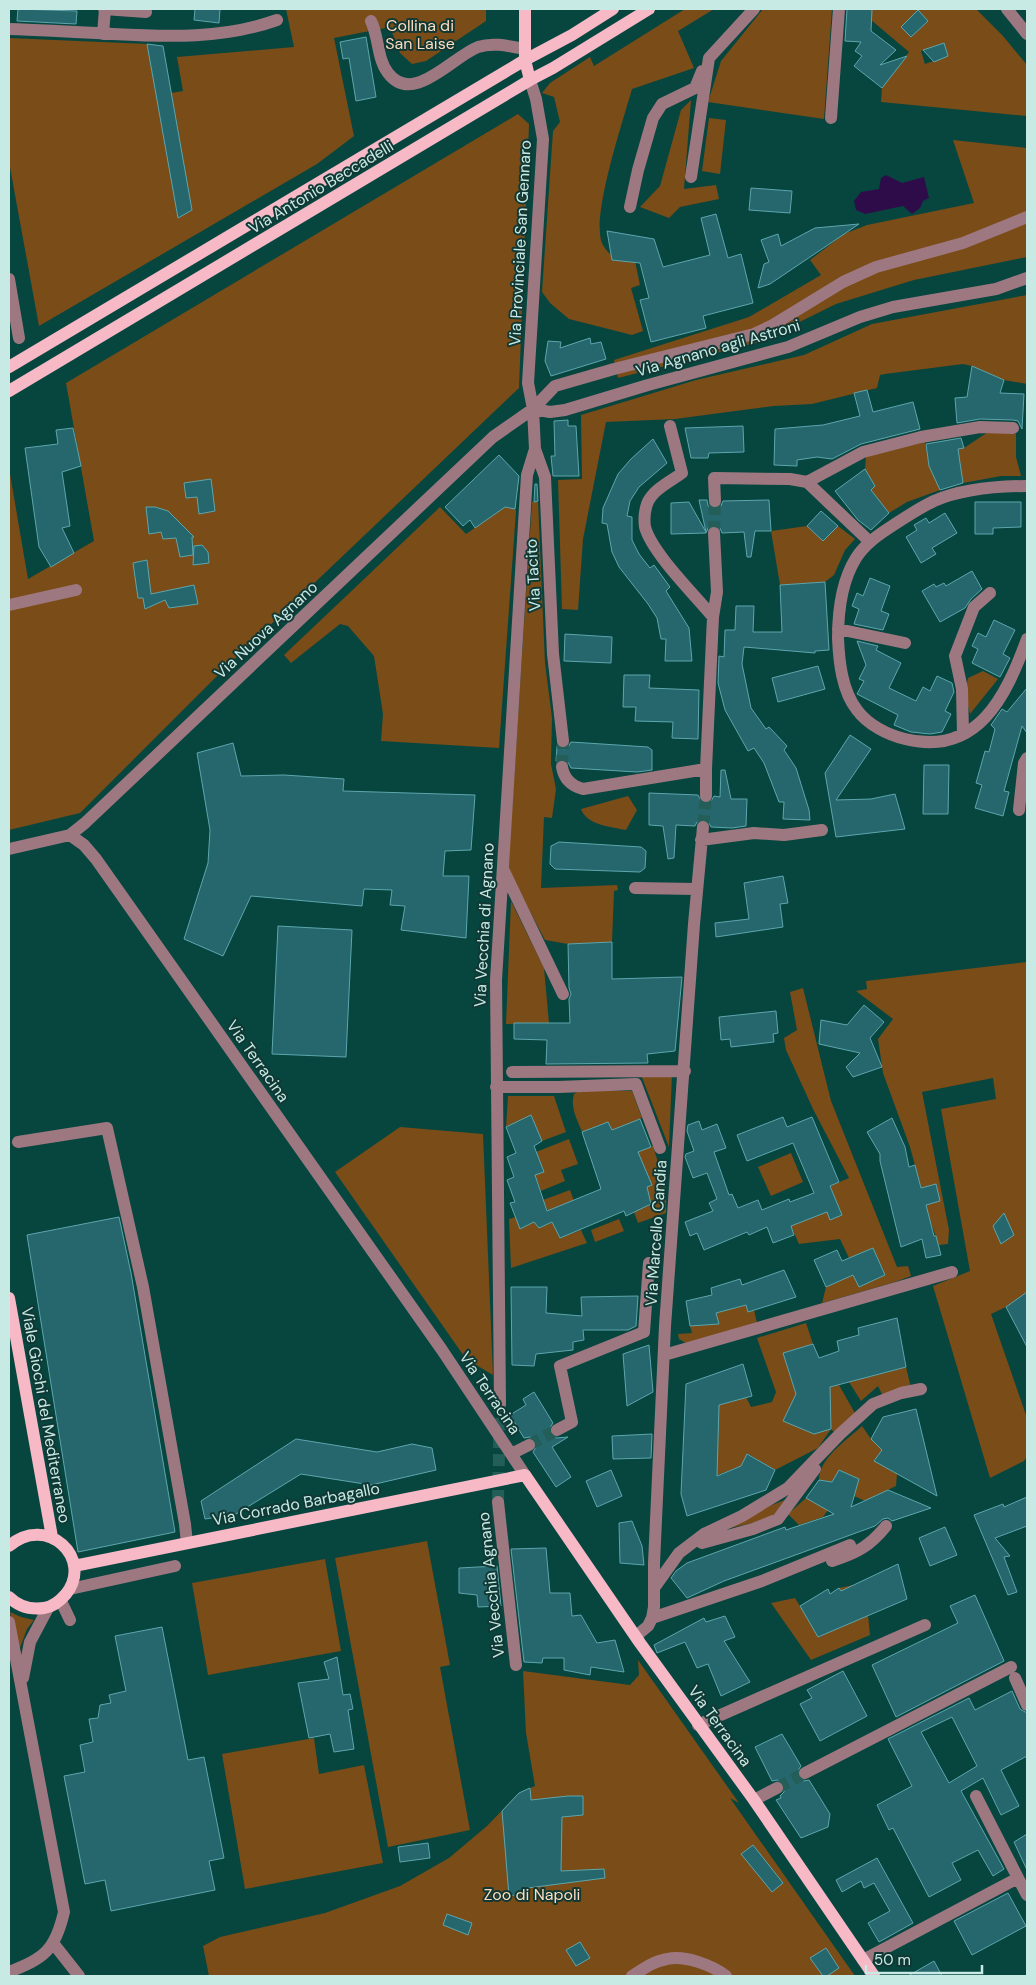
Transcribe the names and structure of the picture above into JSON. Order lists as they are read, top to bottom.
{
  "streets": {
    "main road": [
      "Via Antonio Beccadelli",
      "Via Terracina",
      "Viale Giochi del Mediterraneo",
      "Via Corrado Barbagallo"
    ],
    "street": [
      "Via Provinciale San Gennaro",
      "Via Agnano agli Astroni",
      "Via Tacito",
      "Via Nuova Agnano",
      "Via Vecchia di Agnano",
      "Via Marcello Candia",
      "Via Vecchia Agnano"
    ]
  },
  "crossings": [
    ["Via Antonio Beccadelli", "Via Provinciale San Gennaro"],
    ["Via Provinciale San Gennaro", "Via Agnano agli Astroni"],
    ["Via Provinciale San Gennaro", "Via Tacito"],
    ["Via Provinciale San Gennaro", "Via Nuova Agnano"],
    ["Via Agnano agli Astroni", "Via Tacito"],
    ["Via Agnano agli Astroni", "Via Nuova Agnano"],
    ["Via Tacito", "Via Nuova Agnano"],
    ["Via Tacito", "Via Vecchia di Agnano"],
    ["Via Nuova Agnano", "Via Terracina"],
    ["Via Terracina", "Via Corrado Barbagallo"]
  ],
  "parks": ["Collina di San Laise", "Zoo di Napoli"],
  "scale_bar": "50 m"
}
